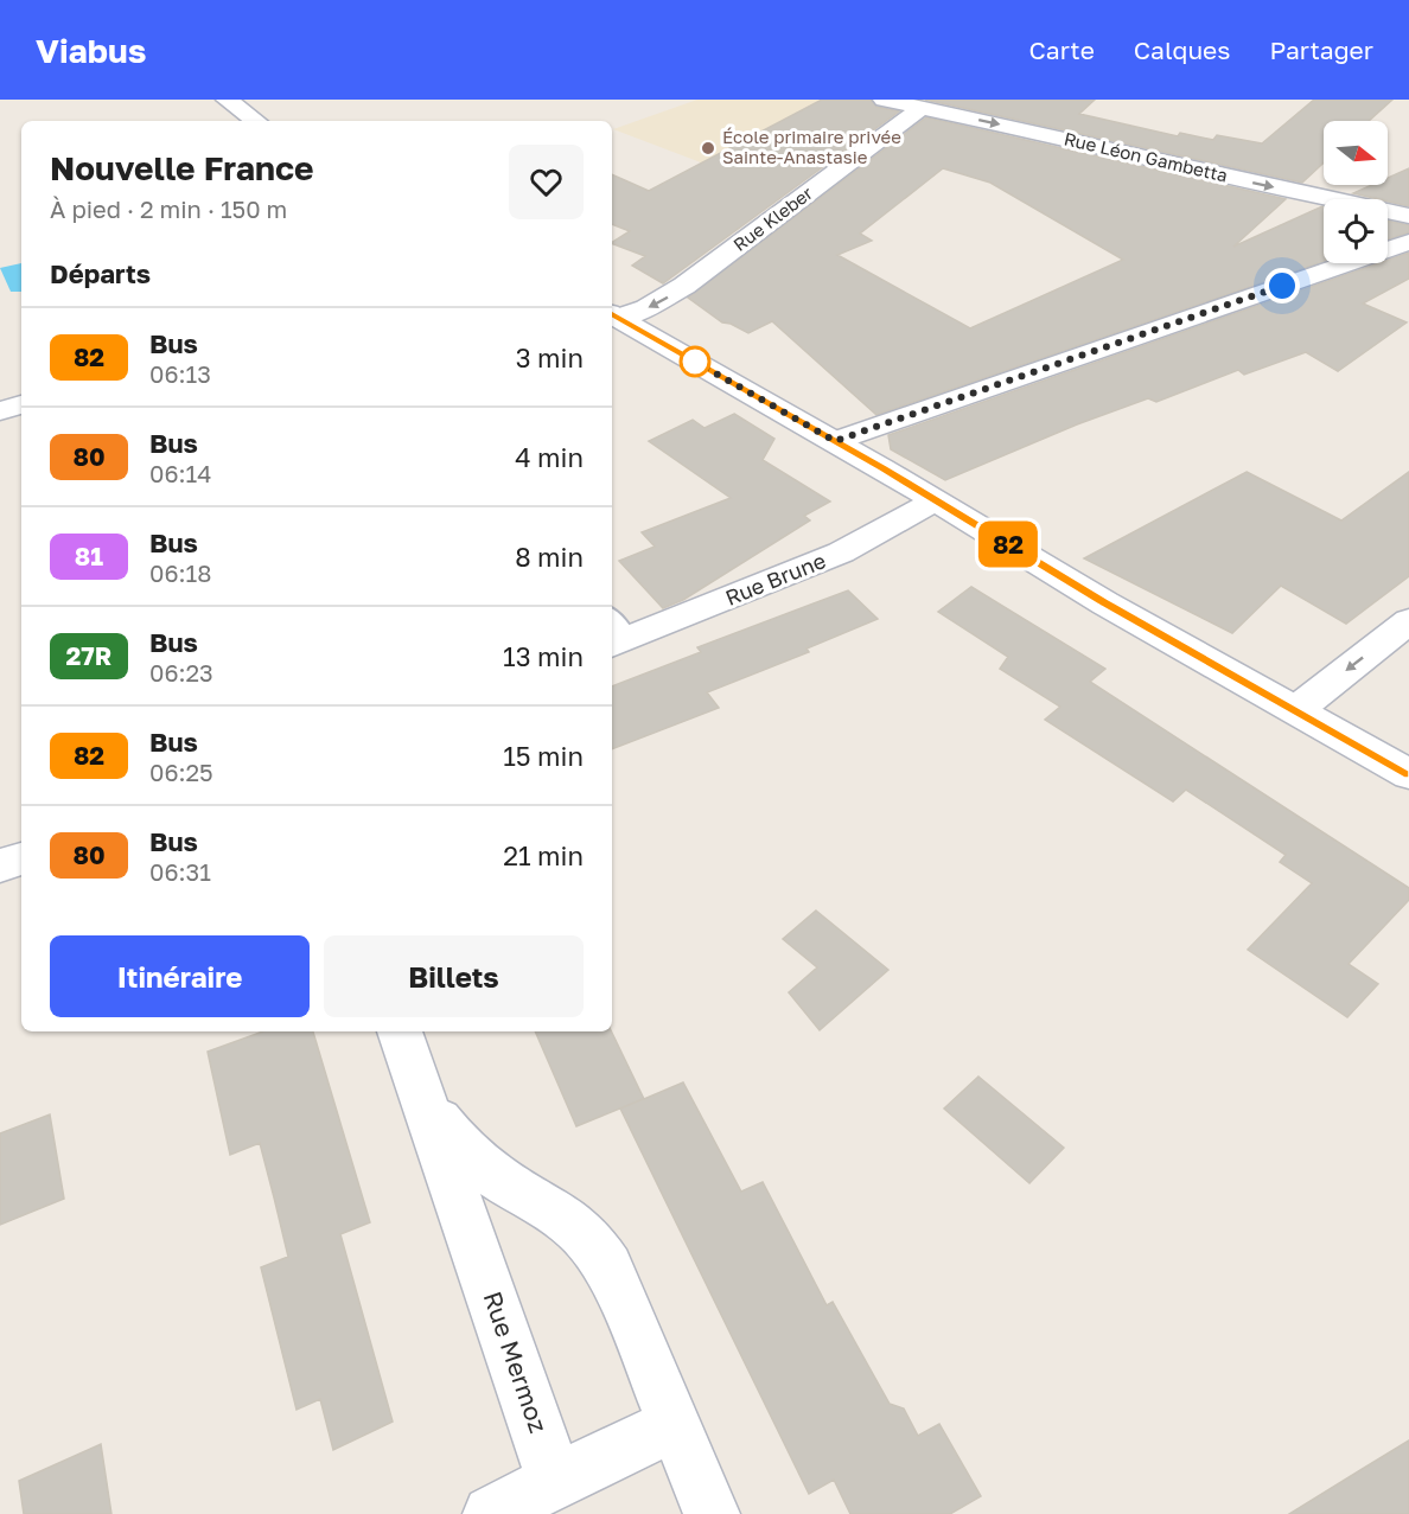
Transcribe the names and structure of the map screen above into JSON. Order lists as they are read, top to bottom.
{
  "streets": {
    "street": [
      "Rue Léon Gambetta",
      "Rue Kleber",
      "Rue Brune",
      "Rue Mermoz"
    ]
  },
  "crossings": [
    ["Rue Léon Gambetta", "Rue Kleber"]
  ],
  "one_way": ["Rue Léon Gambetta"],
  "places": ["École primaire privée Sainte-Anastasie"],
  "lines": ["bus line 82"],
  "north": "right",
  "page": {
    "header": "Viabus",
    "nav": ["Carte", "Calques", "Partager"],
    "on_map": "82",
    "heading": [
      ["Nouvelle France", "À pied · 2 min · 150 m"],
      "Départs"
    ],
    "list": [
      {
        "mark": "82",
        "name": "Bus",
        "note": "06:13",
        "value": "3 min"
      },
      {
        "mark": "80",
        "name": "Bus",
        "note": "06:14",
        "value": "4 min"
      },
      {
        "mark": "81",
        "name": "Bus",
        "note": "06:18",
        "value": "8 min"
      },
      {
        "mark": "27R",
        "name": "Bus",
        "note": "06:23",
        "value": "13 min"
      },
      {
        "mark": "82",
        "name": "Bus",
        "note": "06:25",
        "value": "15 min"
      },
      {
        "mark": "80",
        "name": "Bus",
        "note": "06:31",
        "value": "21 min"
      }
    ],
    "buttons": ["Itinéraire", "Billets"]
  }
}
